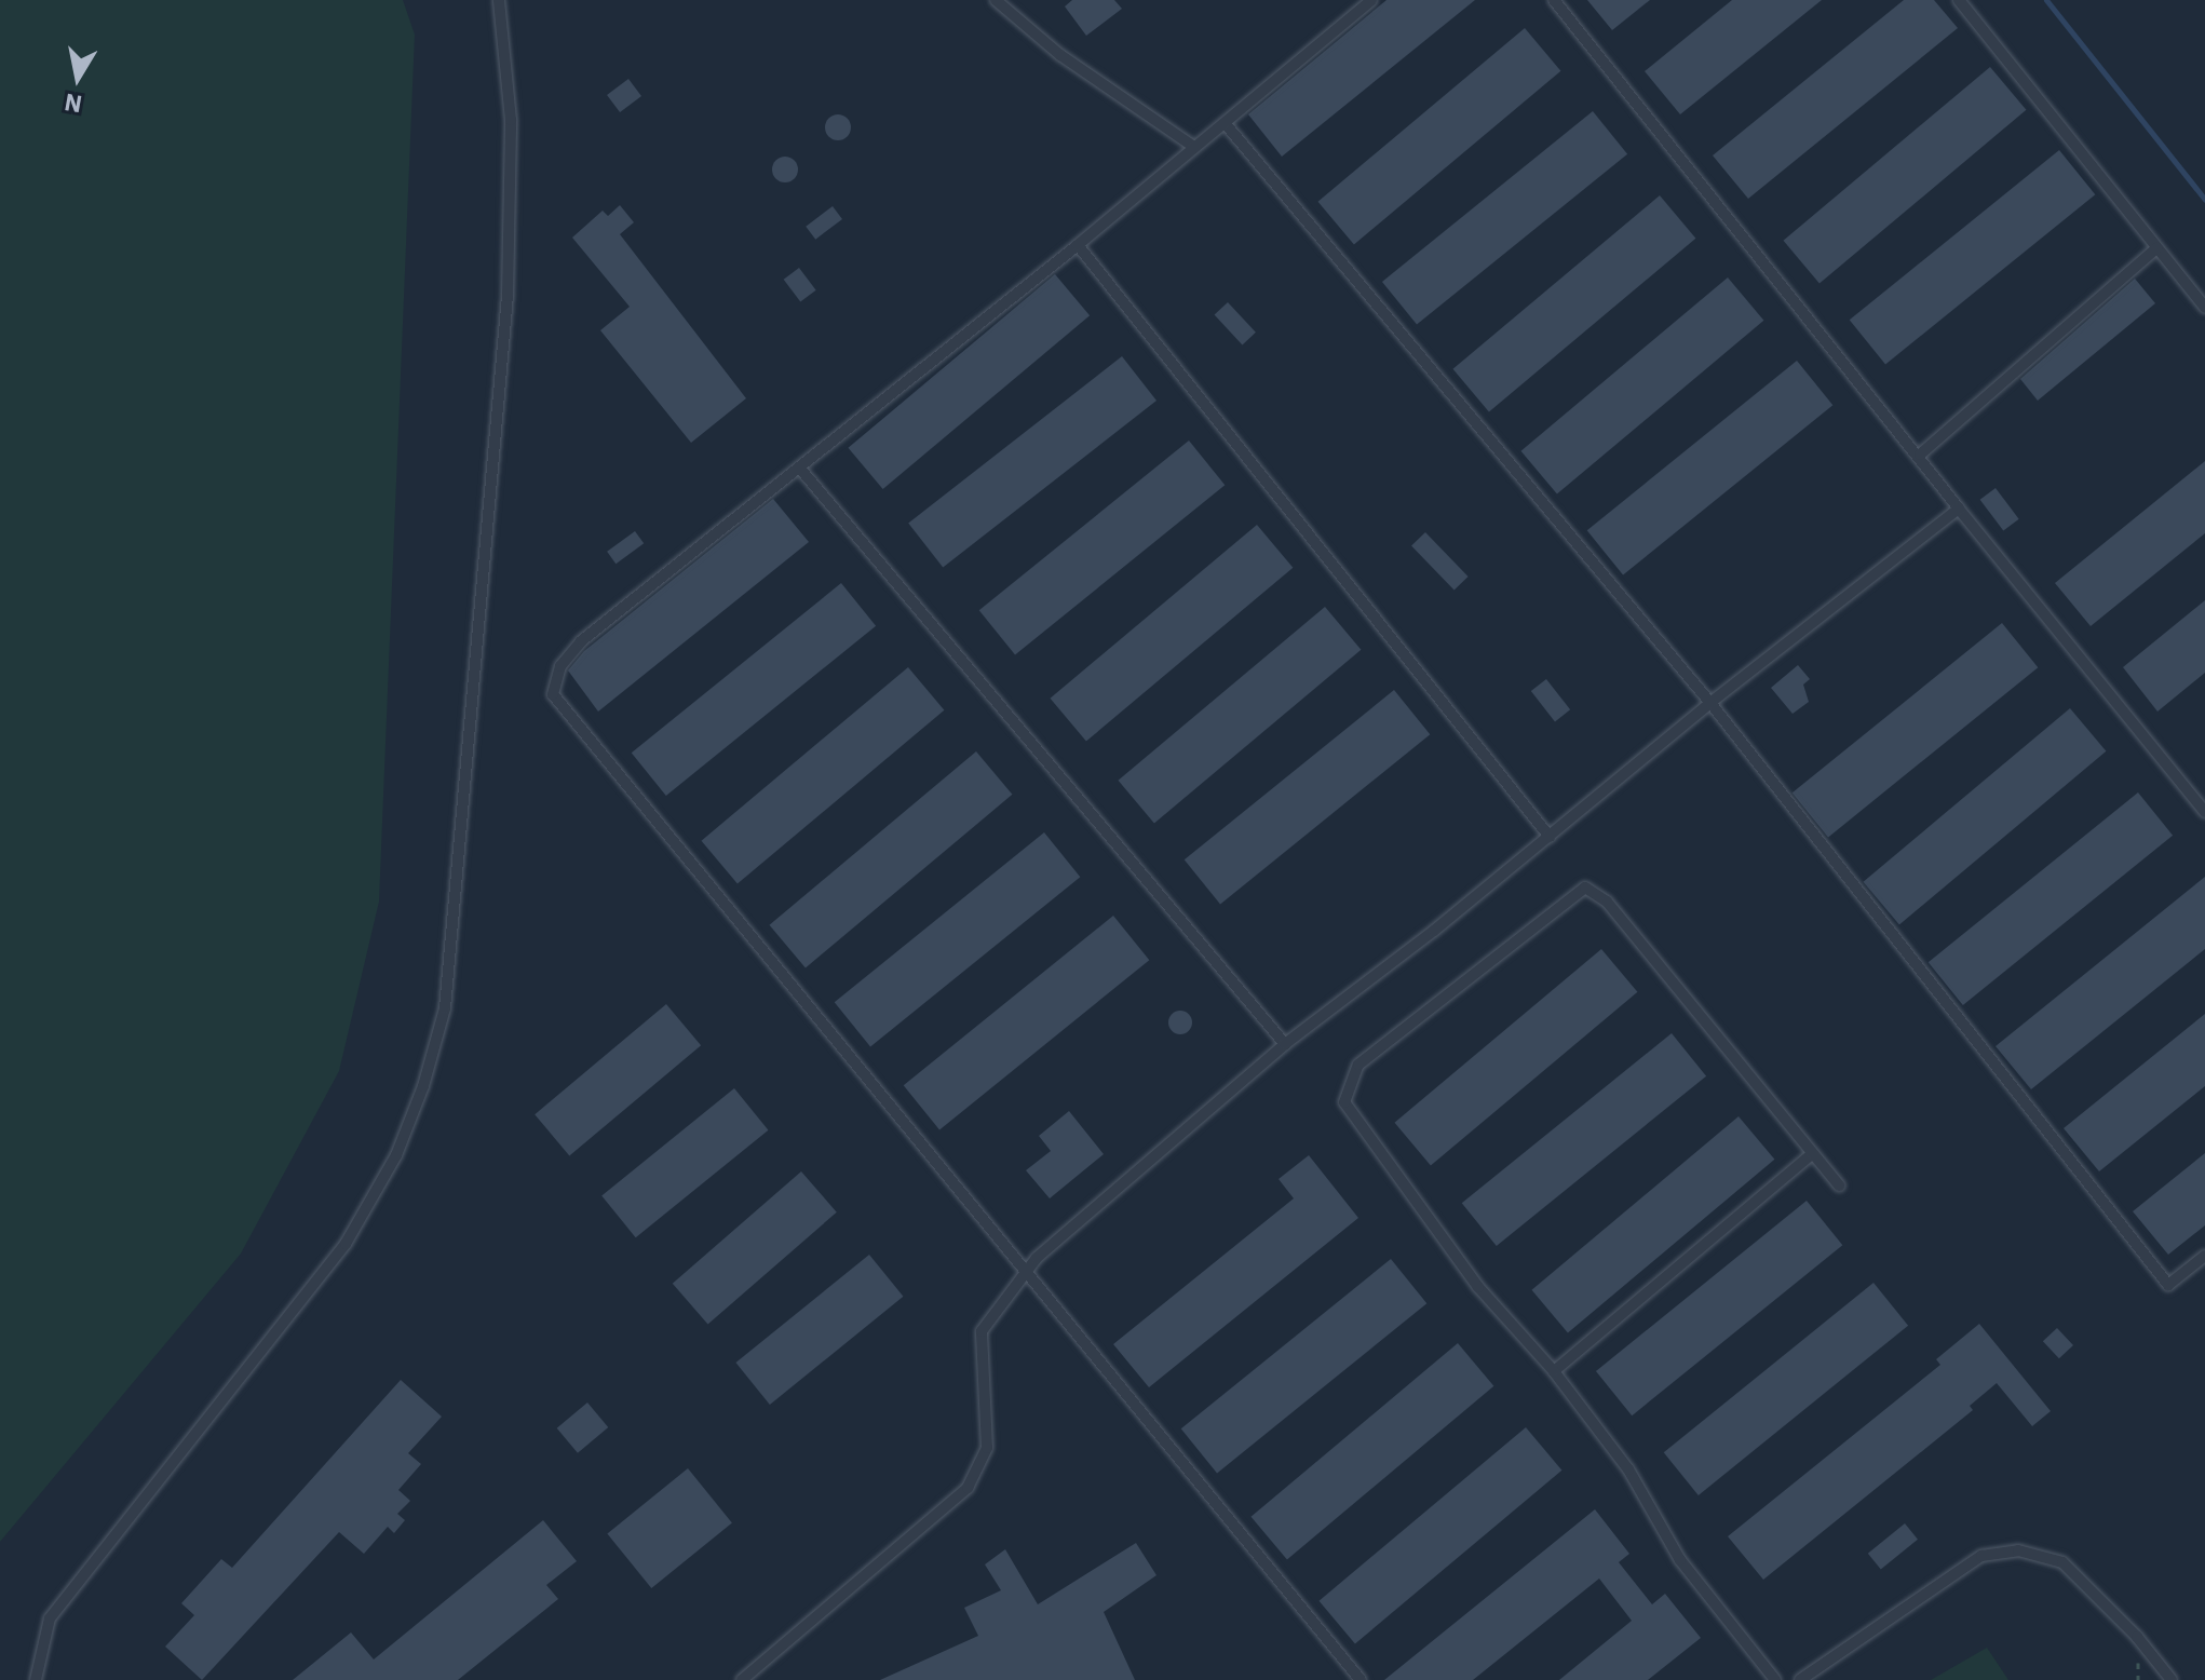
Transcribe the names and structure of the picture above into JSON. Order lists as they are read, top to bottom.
{
  "north": "bottom"
}
